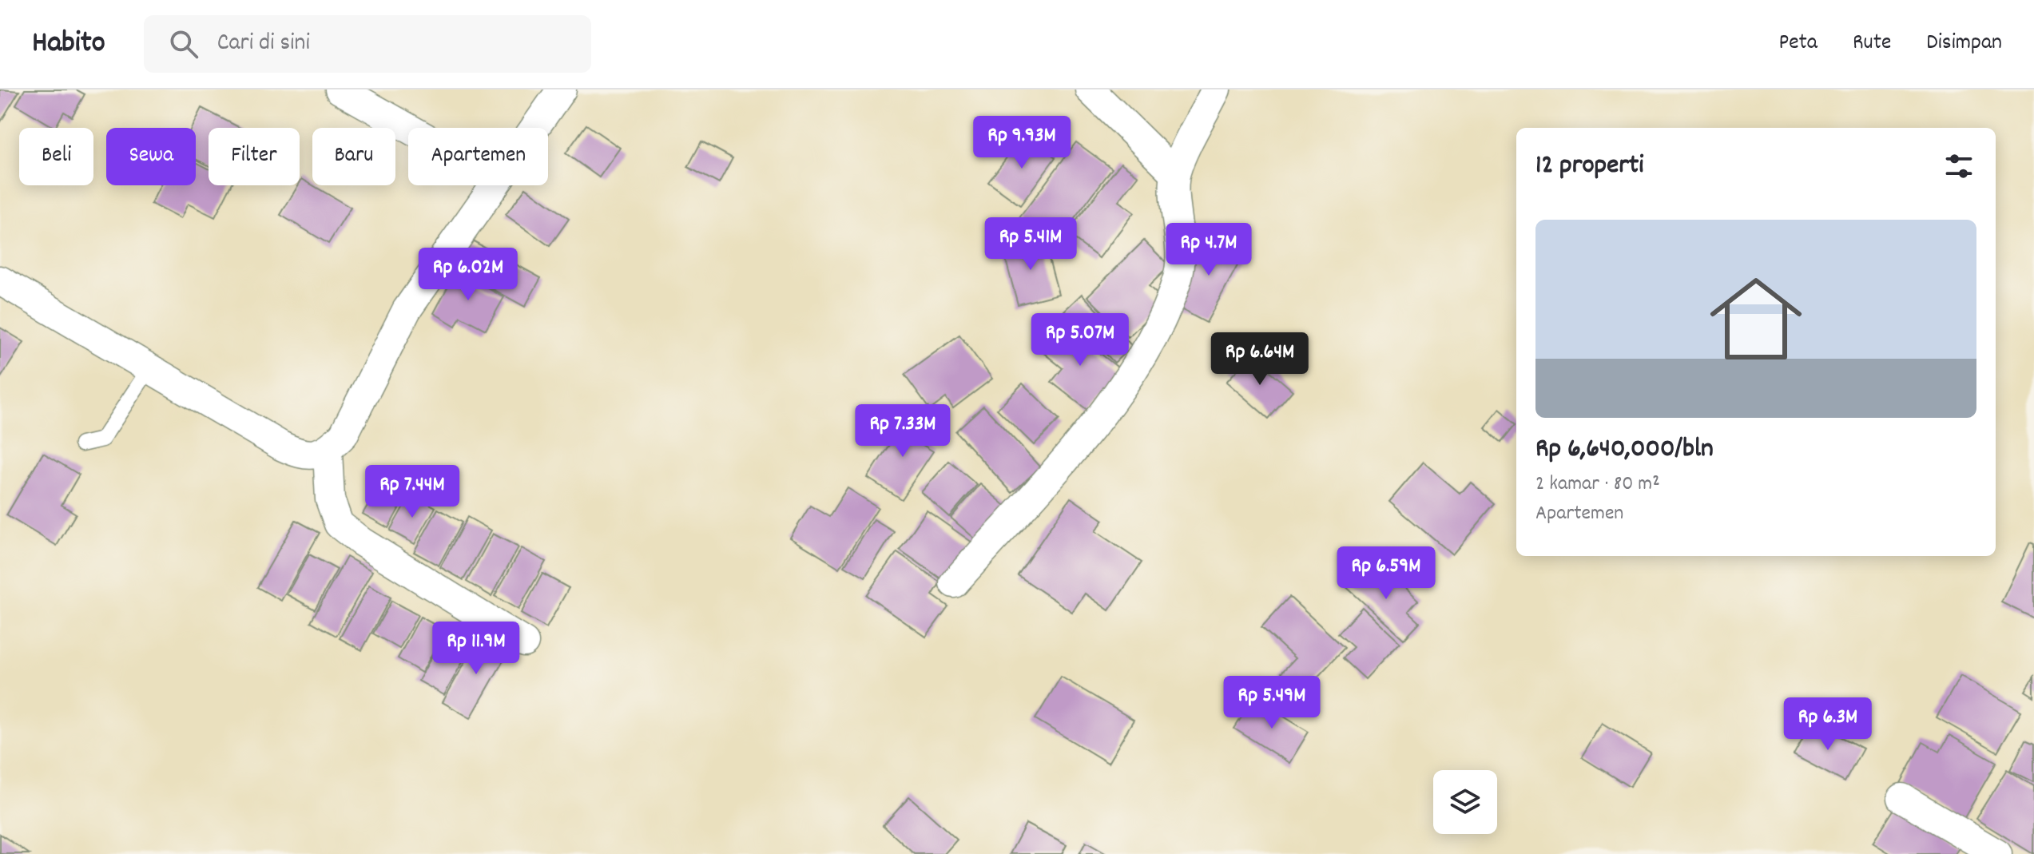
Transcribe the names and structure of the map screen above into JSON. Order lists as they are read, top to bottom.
{
  "page": {
    "header": "Habito",
    "search": "Cari di sini",
    "nav": ["Peta", "Rute", "Disimpan"],
    "price": [
      "Rp 9.93M",
      "Rp 5.41M",
      "Rp 4.7M",
      "Rp 6.02M",
      "Rp 5.07M",
      "Rp 6.64M",
      "Rp 7.33M",
      "Rp 7.44M",
      "Rp 6.59M",
      "Rp 11.9M",
      "Rp 5.49M",
      "Rp 6.3M"
    ],
    "chip": [
      "Beli",
      "Sewa",
      "Filter",
      "Baru",
      "Apartemen"
    ],
    "heading": "12 properti",
    "list": [
      {
        "name": "Rp 6,640,000/bln",
        "note": "2 kamar · 80 m² · Apartemen"
      }
    ]
  }
}
